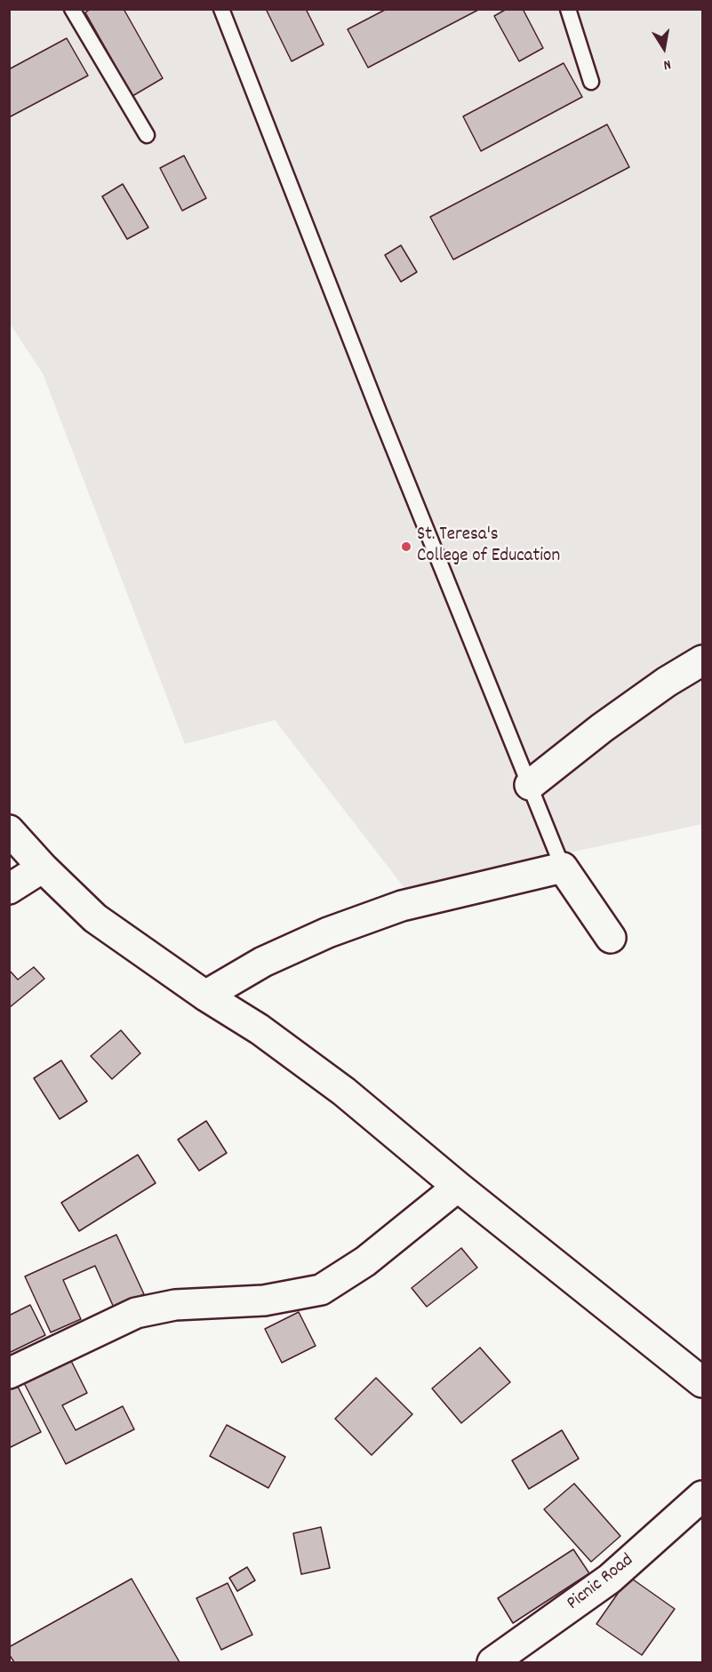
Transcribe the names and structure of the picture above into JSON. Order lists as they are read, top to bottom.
{
  "streets": {
    "street": ["Picnic Road"]
  },
  "places": ["St. Teresa's College of Education"],
  "north": "bottom"
}
